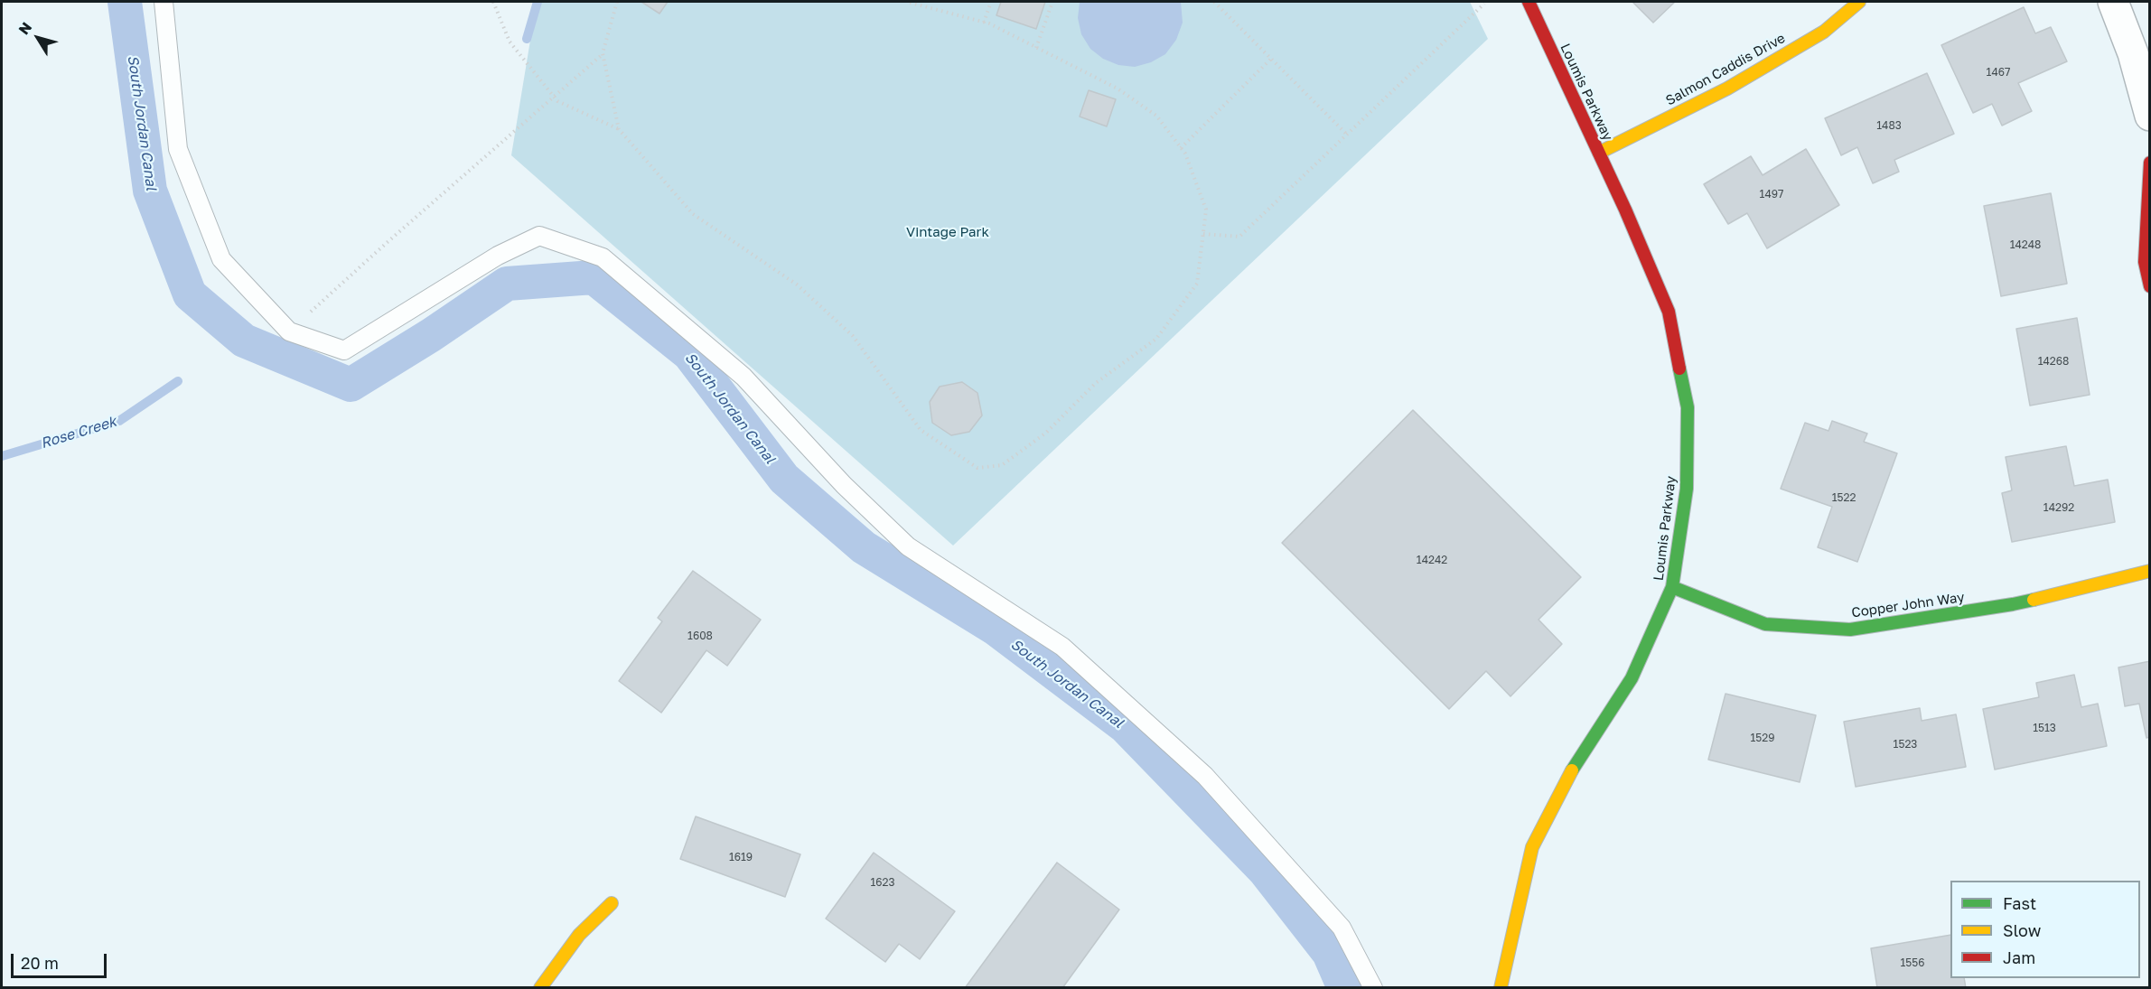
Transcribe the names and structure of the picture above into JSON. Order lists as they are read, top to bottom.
{
  "streets": {
    "street": ["Salmon Caddis Drive", "Loumis Parkway", "Copper John Way"]
  },
  "crossings": [
    ["Salmon Caddis Drive", "Loumis Parkway"],
    ["Loumis Parkway", "Copper John Way"]
  ],
  "water": ["South Jordan Canal", "Rose Creek"],
  "parks": ["Vintage Park"],
  "house_numbers": [
    "1467",
    "1483",
    "1497",
    "14248",
    "14268",
    "1522",
    "14292",
    "14242",
    "1608",
    "1513",
    "1529",
    "1523",
    "1619",
    "1623",
    "1556"
  ],
  "legend": ["Fast", "Slow", "Jam"],
  "scale_bar": "20 m",
  "north": "top left"
}
